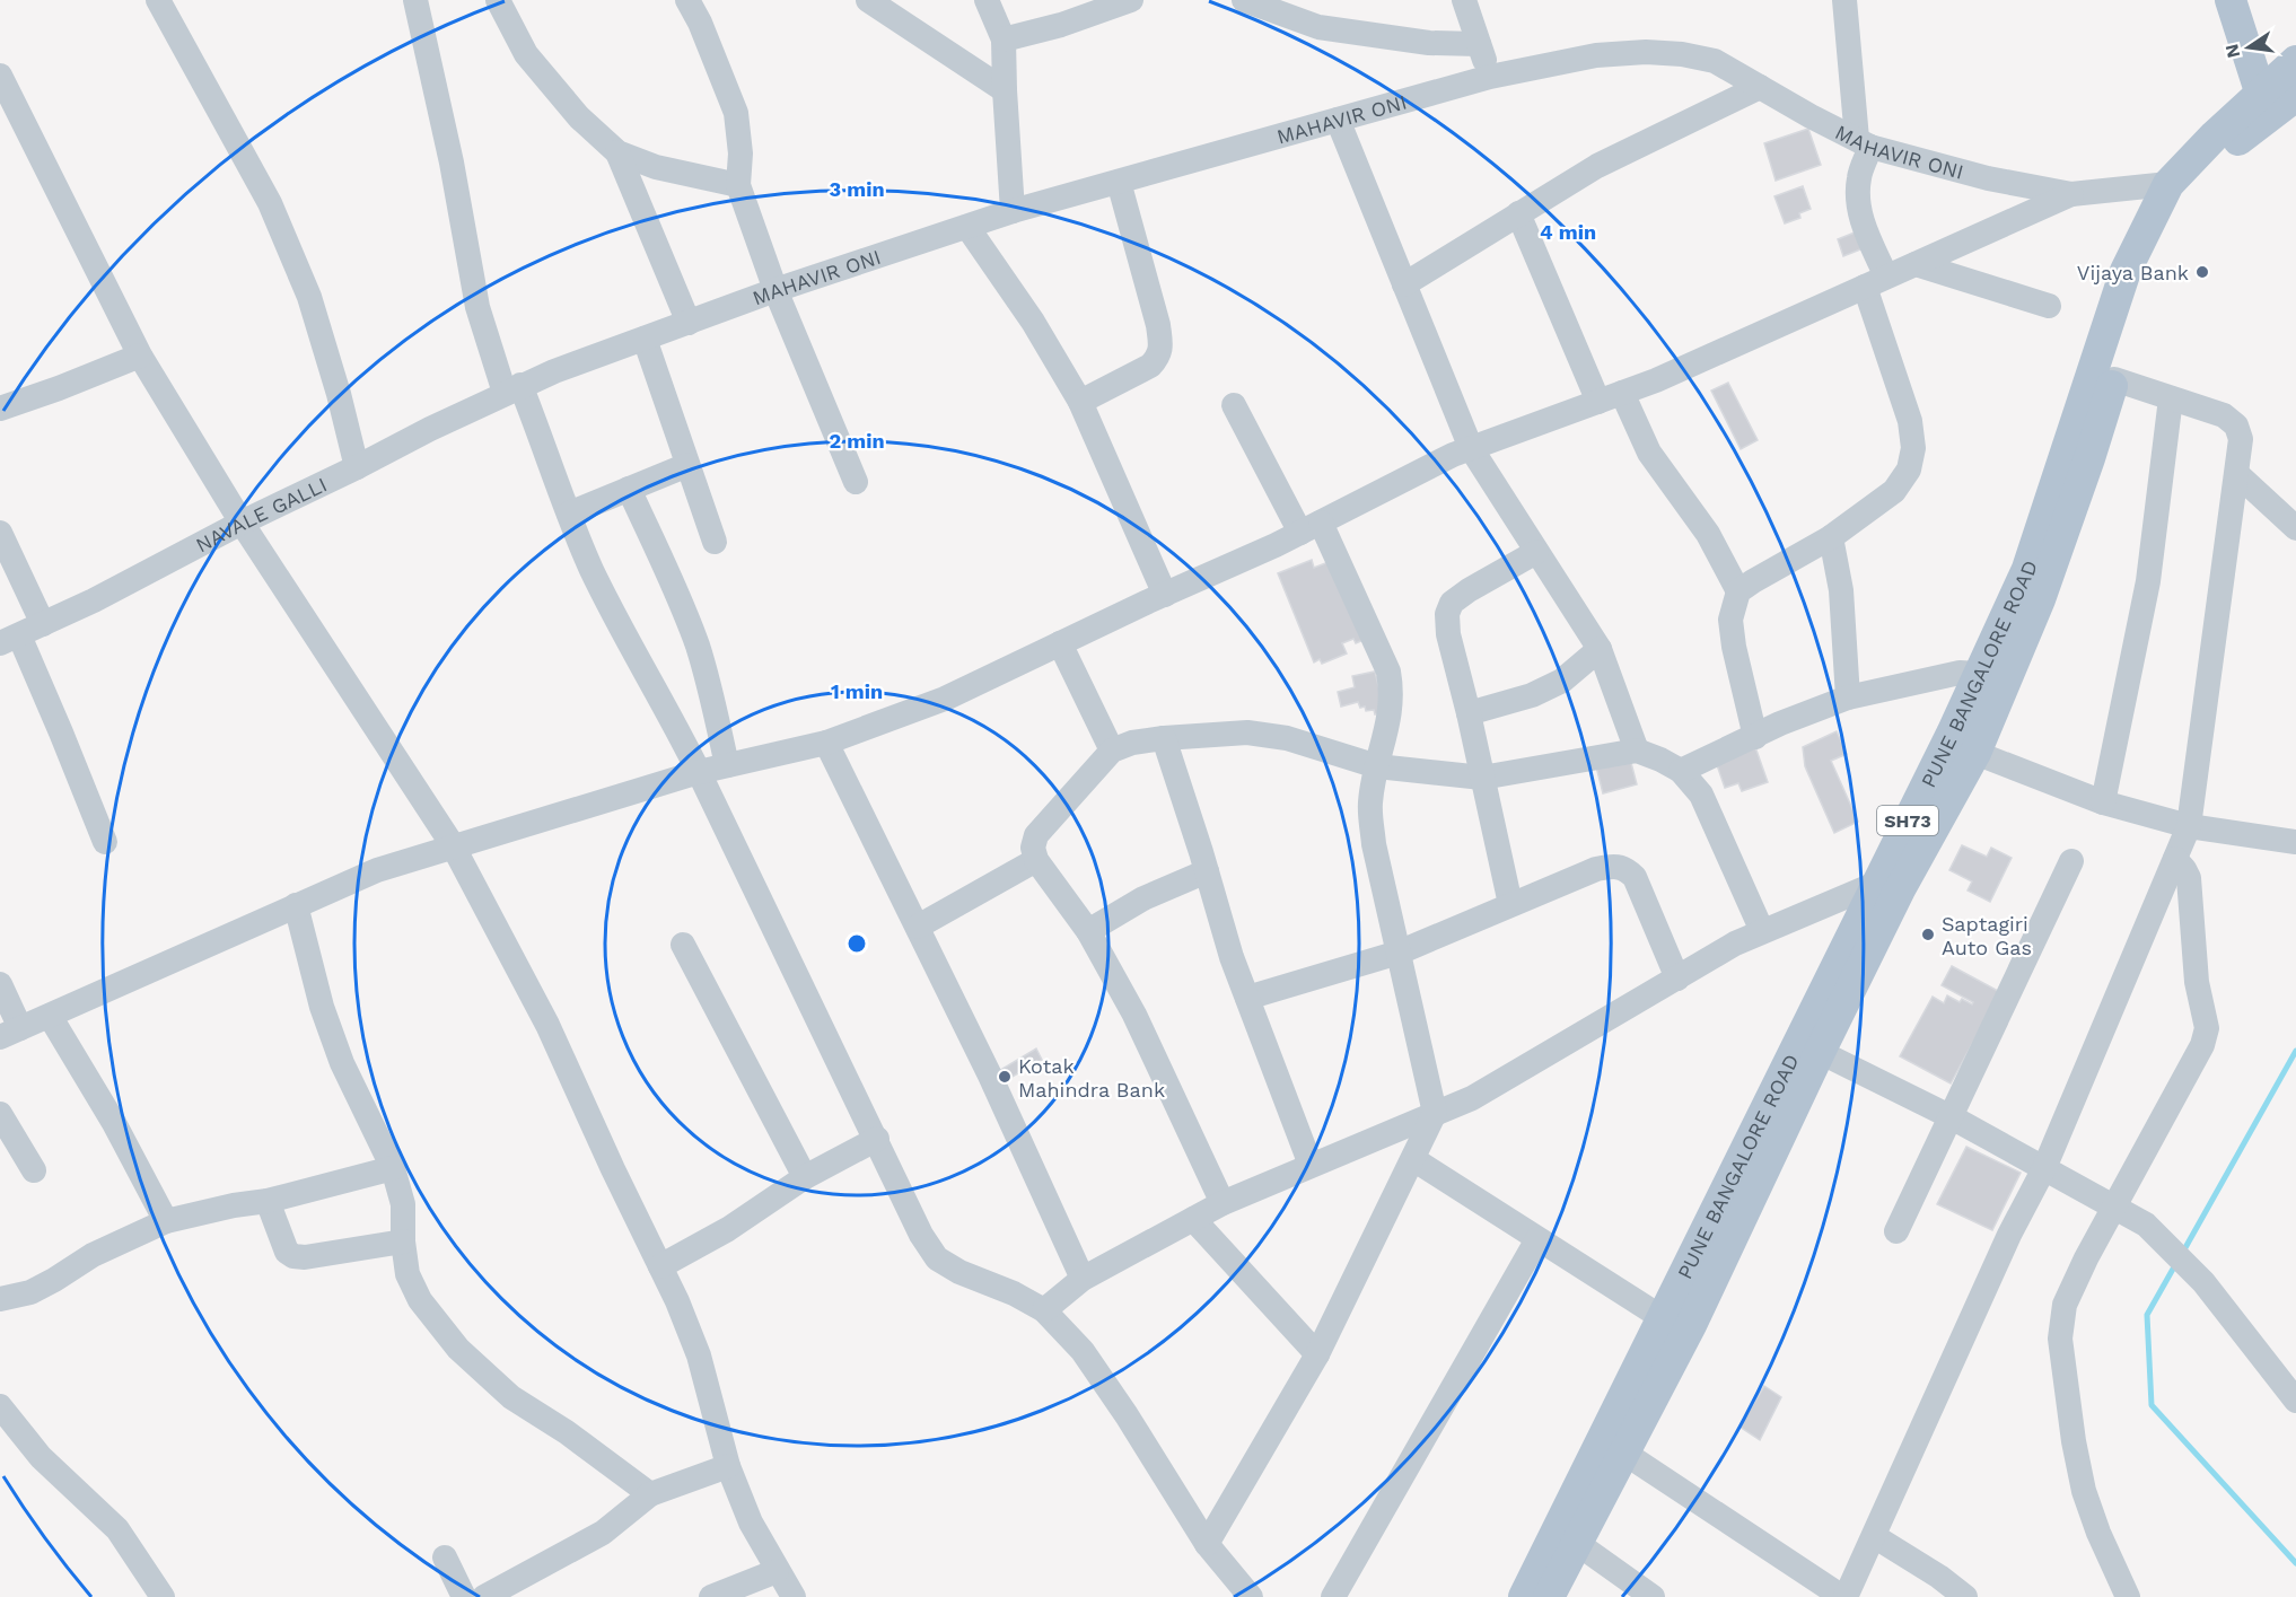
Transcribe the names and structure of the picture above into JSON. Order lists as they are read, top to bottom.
{
  "streets": {
    "main road": ["PUNE BANGALORE ROAD", "SH73"],
    "street": ["MAHAVIR ONI", "NAVALE GALLI"]
  },
  "crossings": [
    ["MAHAVIR ONI", "NAVALE GALLI"],
    ["MAHAVIR ONI", "PUNE BANGALORE ROAD"]
  ],
  "places": ["Vijaya Bank", "Saptagiri Auto Gas", "Kotak Mahindra Bank"],
  "north": "left",
  "rings": [
    "3 min",
    "4 min",
    "2 min",
    "1 min"
  ]
}
